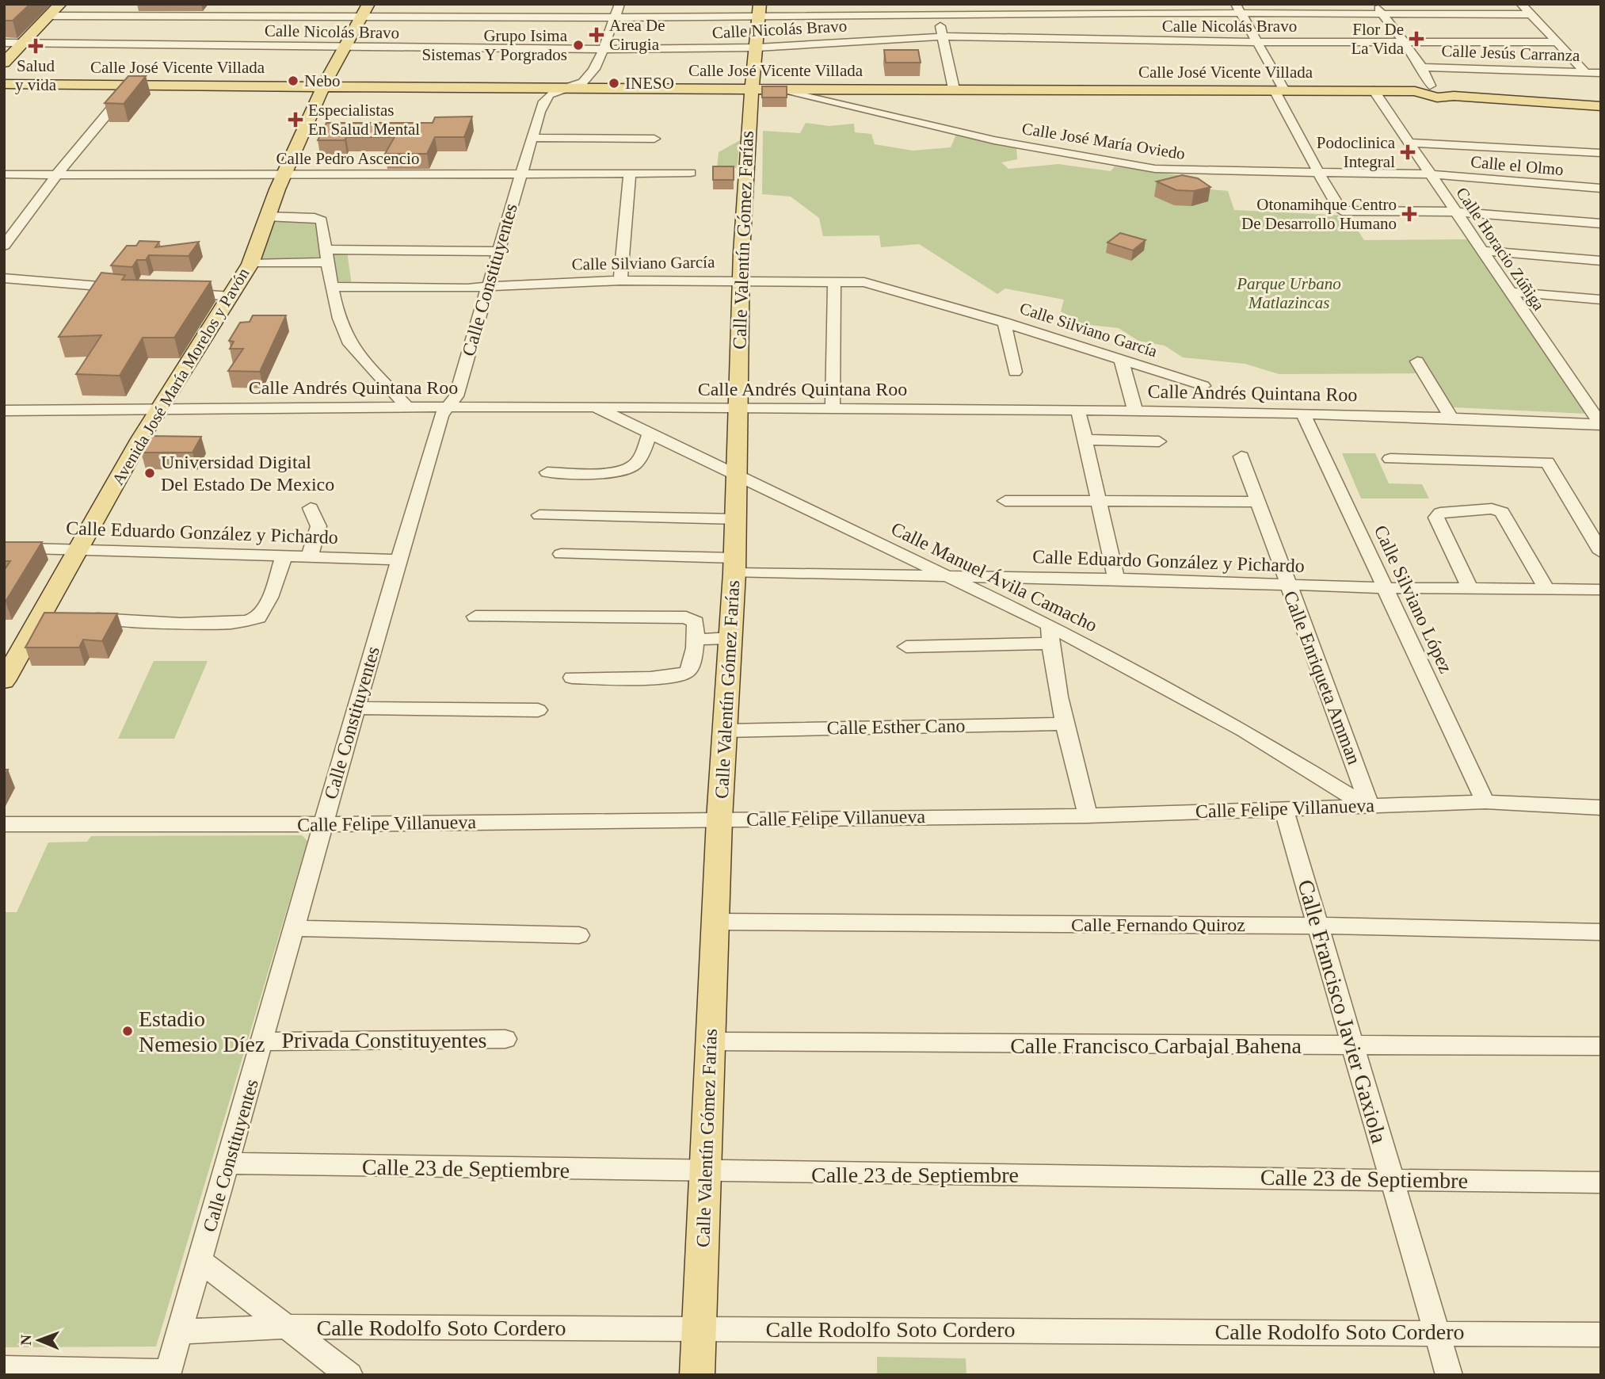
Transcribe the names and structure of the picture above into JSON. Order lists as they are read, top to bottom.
{
  "streets": {
    "main road": ["Calle José Vicente Villada", "Calle Valentín Gómez Farías", "Avenida José María Morelos y Pavón"],
    "street": [
      "Calle Nicolás Bravo",
      "Calle Jesús Carranza",
      "Calle José María Oviedo",
      "Calle Pedro Ascencio",
      "Calle el Olmo",
      "Calle Horacio Zúñiga",
      "Calle Silviano García",
      "Calle Constituyentes",
      "Calle Andrés Quintana Roo",
      "Calle Eduardo González y Pichardo",
      "Calle Manuel Ávila Camacho",
      "Calle Silviano López",
      "Calle Enriqueta Amman",
      "Calle Esther Cano",
      "Calle Felipe Villanueva",
      "Calle Fernando Quiroz",
      "Calle Francisco Javier Gaxiola",
      "Privada Constituyentes",
      "Calle Francisco Carbajal Bahena",
      "Calle 23 de Septiembre",
      "Calle Rodolfo Soto Cordero"
    ]
  },
  "crossings": [
    ["Calle Nicolás Bravo", "Calle Valentín Gómez Farías"],
    ["Calle Nicolás Bravo", "Calle Constituyentes"],
    ["Calle Nicolás Bravo", "Avenida José María Morelos y Pavón"],
    ["Calle José Vicente Villada", "Calle José María Oviedo"],
    ["Calle José Vicente Villada", "Calle Valentín Gómez Farías"],
    ["Calle José Vicente Villada", "Calle Horacio Zúñiga"],
    ["Calle José Vicente Villada", "Calle Constituyentes"],
    ["Calle José Vicente Villada", "Avenida José María Morelos y Pavón"],
    ["Calle José María Oviedo", "Calle el Olmo"],
    ["Calle José María Oviedo", "Calle Horacio Zúñiga"],
    ["Calle Pedro Ascencio", "Calle Constituyentes"],
    ["Calle Pedro Ascencio", "Avenida José María Morelos y Pavón"],
    ["Calle el Olmo", "Calle Horacio Zúñiga"],
    ["Calle Valentín Gómez Farías", "Calle Silviano García"],
    ["Calle Valentín Gómez Farías", "Calle Andrés Quintana Roo"],
    ["Calle Valentín Gómez Farías", "Calle Eduardo González y Pichardo"],
    ["Calle Valentín Gómez Farías", "Calle Manuel Ávila Camacho"],
    ["Calle Valentín Gómez Farías", "Calle Esther Cano"],
    ["Calle Valentín Gómez Farías", "Calle Felipe Villanueva"],
    ["Calle Valentín Gómez Farías", "Calle Fernando Quiroz"],
    ["Calle Valentín Gómez Farías", "Calle Francisco Carbajal Bahena"],
    ["Calle Valentín Gómez Farías", "Calle 23 de Septiembre"],
    ["Calle Valentín Gómez Farías", "Calle Rodolfo Soto Cordero"],
    ["Calle Horacio Zúñiga", "Calle Andrés Quintana Roo"],
    ["Calle Silviano García", "Calle Constituyentes"],
    ["Calle Constituyentes", "Calle Andrés Quintana Roo"],
    ["Calle Constituyentes", "Calle Eduardo González y Pichardo"],
    ["Calle Constituyentes", "Calle Felipe Villanueva"],
    ["Calle Constituyentes", "Privada Constituyentes"],
    ["Calle Constituyentes", "Calle 23 de Septiembre"],
    ["Calle Constituyentes", "Calle Rodolfo Soto Cordero"],
    ["Avenida José María Morelos y Pavón", "Calle Andrés Quintana Roo"],
    ["Avenida José María Morelos y Pavón", "Calle Eduardo González y Pichardo"],
    ["Calle Andrés Quintana Roo", "Calle Manuel Ávila Camacho"],
    ["Calle Andrés Quintana Roo", "Calle Silviano López"],
    ["Calle Eduardo González y Pichardo", "Calle Manuel Ávila Camacho"],
    ["Calle Eduardo González y Pichardo", "Calle Silviano López"],
    ["Calle Eduardo González y Pichardo", "Calle Enriqueta Amman"],
    ["Calle Manuel Ávila Camacho", "Calle Enriqueta Amman"],
    ["Calle Manuel Ávila Camacho", "Calle Felipe Villanueva"],
    ["Calle Silviano López", "Calle Felipe Villanueva"],
    ["Calle Enriqueta Amman", "Calle Felipe Villanueva"],
    ["Calle Felipe Villanueva", "Calle Francisco Javier Gaxiola"],
    ["Calle Fernando Quiroz", "Calle Francisco Javier Gaxiola"],
    ["Calle Francisco Javier Gaxiola", "Calle Francisco Carbajal Bahena"],
    ["Calle Francisco Javier Gaxiola", "Calle 23 de Septiembre"],
    ["Calle Francisco Javier Gaxiola", "Calle Rodolfo Soto Cordero"]
  ],
  "parks": ["Parque Urbano Matlazincas"],
  "places": {
    "health": [
      "Area De Cirugia",
      "Flor De La Vida",
      "Salud y vida",
      "Especialistas En Salud Mental",
      "Podoclinica Integral",
      "Otonamihque Centro De Desarrollo Humano"
    ],
    "other": [
      "Grupo Isima Sistemas Y Porgrados",
      "Nebo",
      "INESO",
      "Universidad Digital Del Estado De Mexico",
      "Estadio Nemesio Díez"
    ]
  },
  "north": "left"
}
